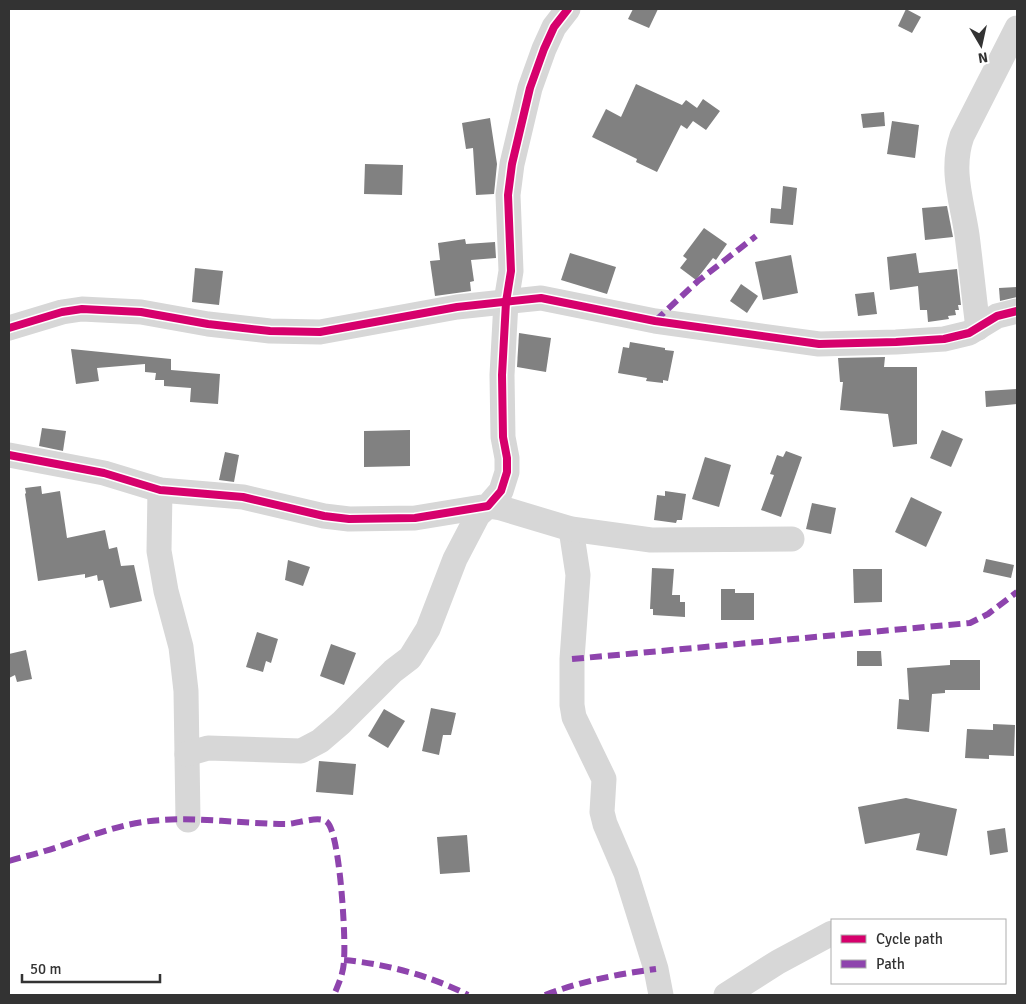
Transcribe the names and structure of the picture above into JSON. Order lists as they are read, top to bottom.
{
  "legend": ["Cycle path", "Path"],
  "scale_bar": "50 m",
  "north": "bottom"
}
